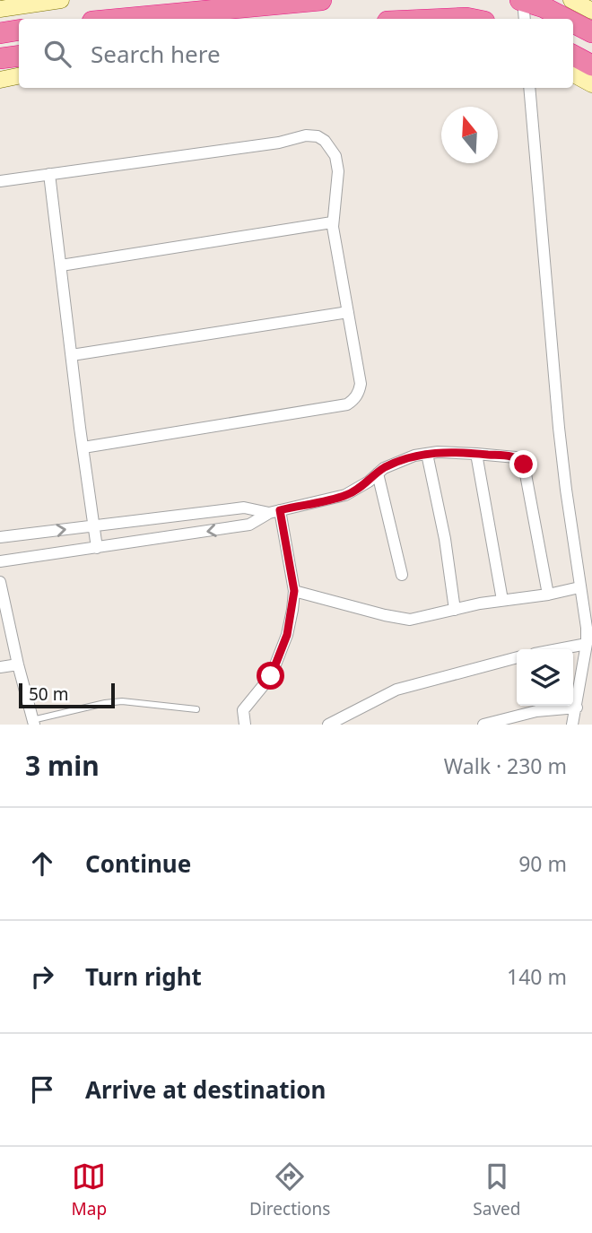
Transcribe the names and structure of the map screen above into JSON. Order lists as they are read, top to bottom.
{
  "scale_bar": "50 m",
  "north": "top",
  "page": {
    "search": "Search here",
    "scale": "50 m",
    "heading": ["3 min", "Walk · 230 m"],
    "list": [
      ["Continue", "90 m"],
      ["Turn right", "140 m"],
      "Arrive at destination"
    ],
    "nav": ["Map", "Directions", "Saved"]
  }
}
